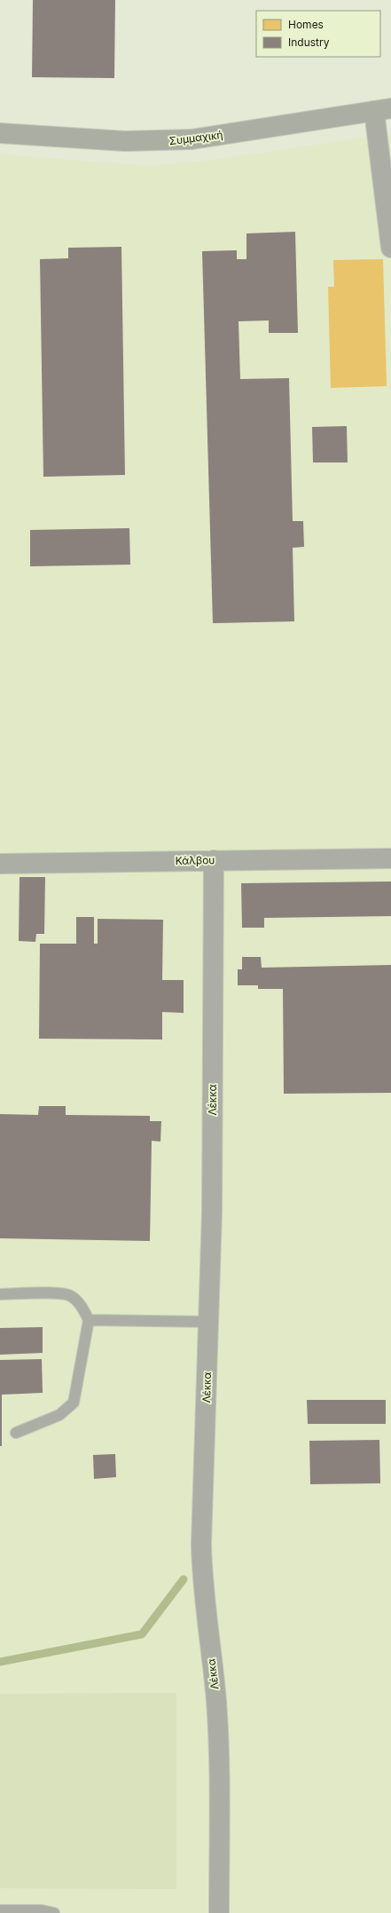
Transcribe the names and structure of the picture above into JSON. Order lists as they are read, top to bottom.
{
  "streets": {
    "street": ["Συμμαχική", "Κάλβου", "Λέκκα"]
  },
  "crossings": [
    ["Κάλβου", "Λέκκα"]
  ],
  "legend": ["Homes", "Industry"]
}
